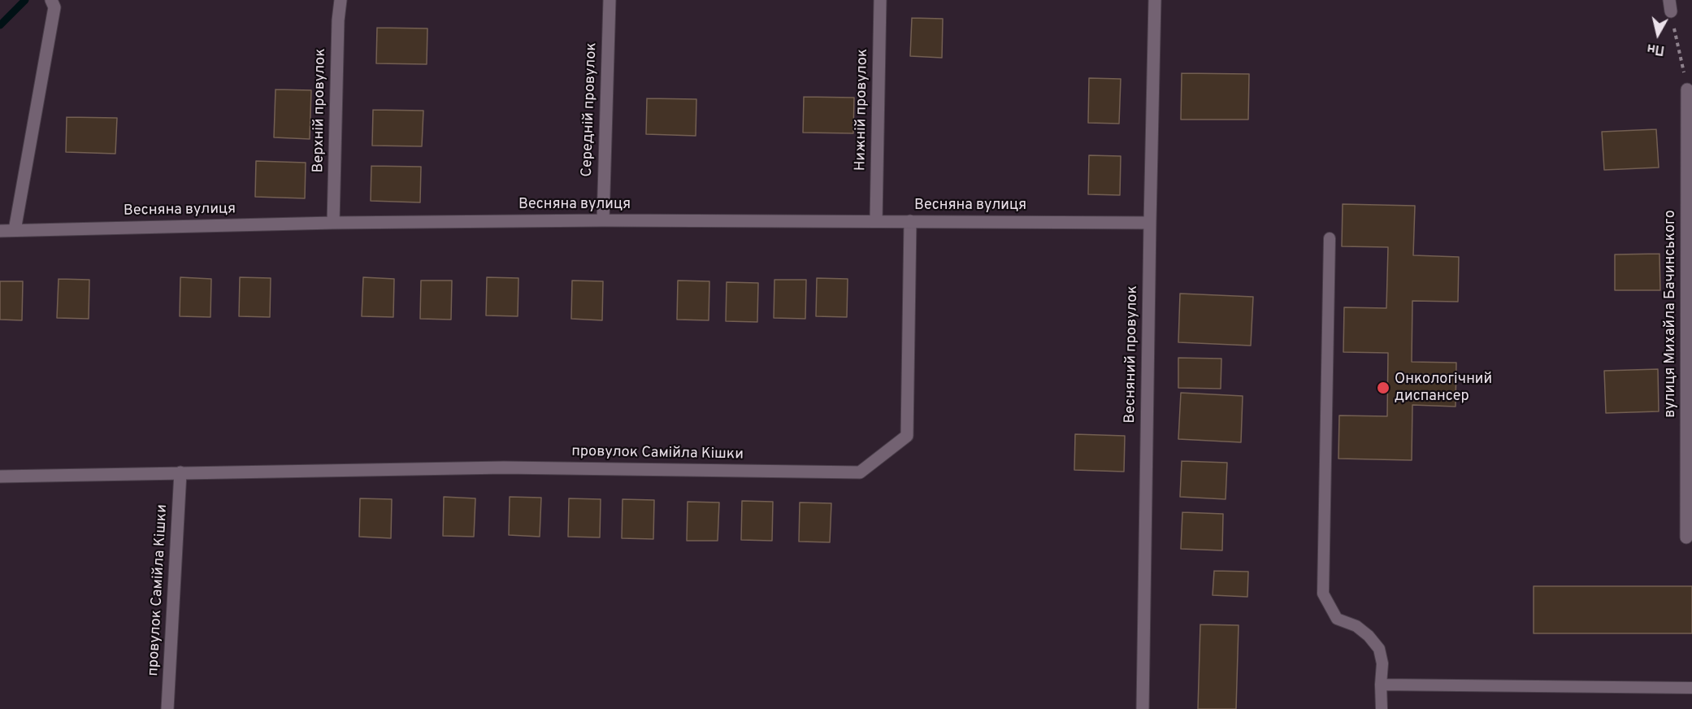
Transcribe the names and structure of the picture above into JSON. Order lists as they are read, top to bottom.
{
  "streets": {
    "street": [
      "Середній провулок",
      "Нижній провулок",
      "Верхній провулок",
      "Весняна вулиця",
      "вулиця Михайла Бачинського",
      "Весняний провулок",
      "провулок Самійла Кішки"
    ]
  },
  "crossings": [
    ["Середній провулок", "Весняна вулиця"],
    ["Нижній провулок", "Весняна вулиця"],
    ["Верхній провулок", "Весняна вулиця"],
    ["Весняна вулиця", "Весняний провулок"],
    ["Весняна вулиця", "провулок Самійла Кішки"]
  ],
  "places": ["Онкологічний диспансер"],
  "north": "bottom"
}
